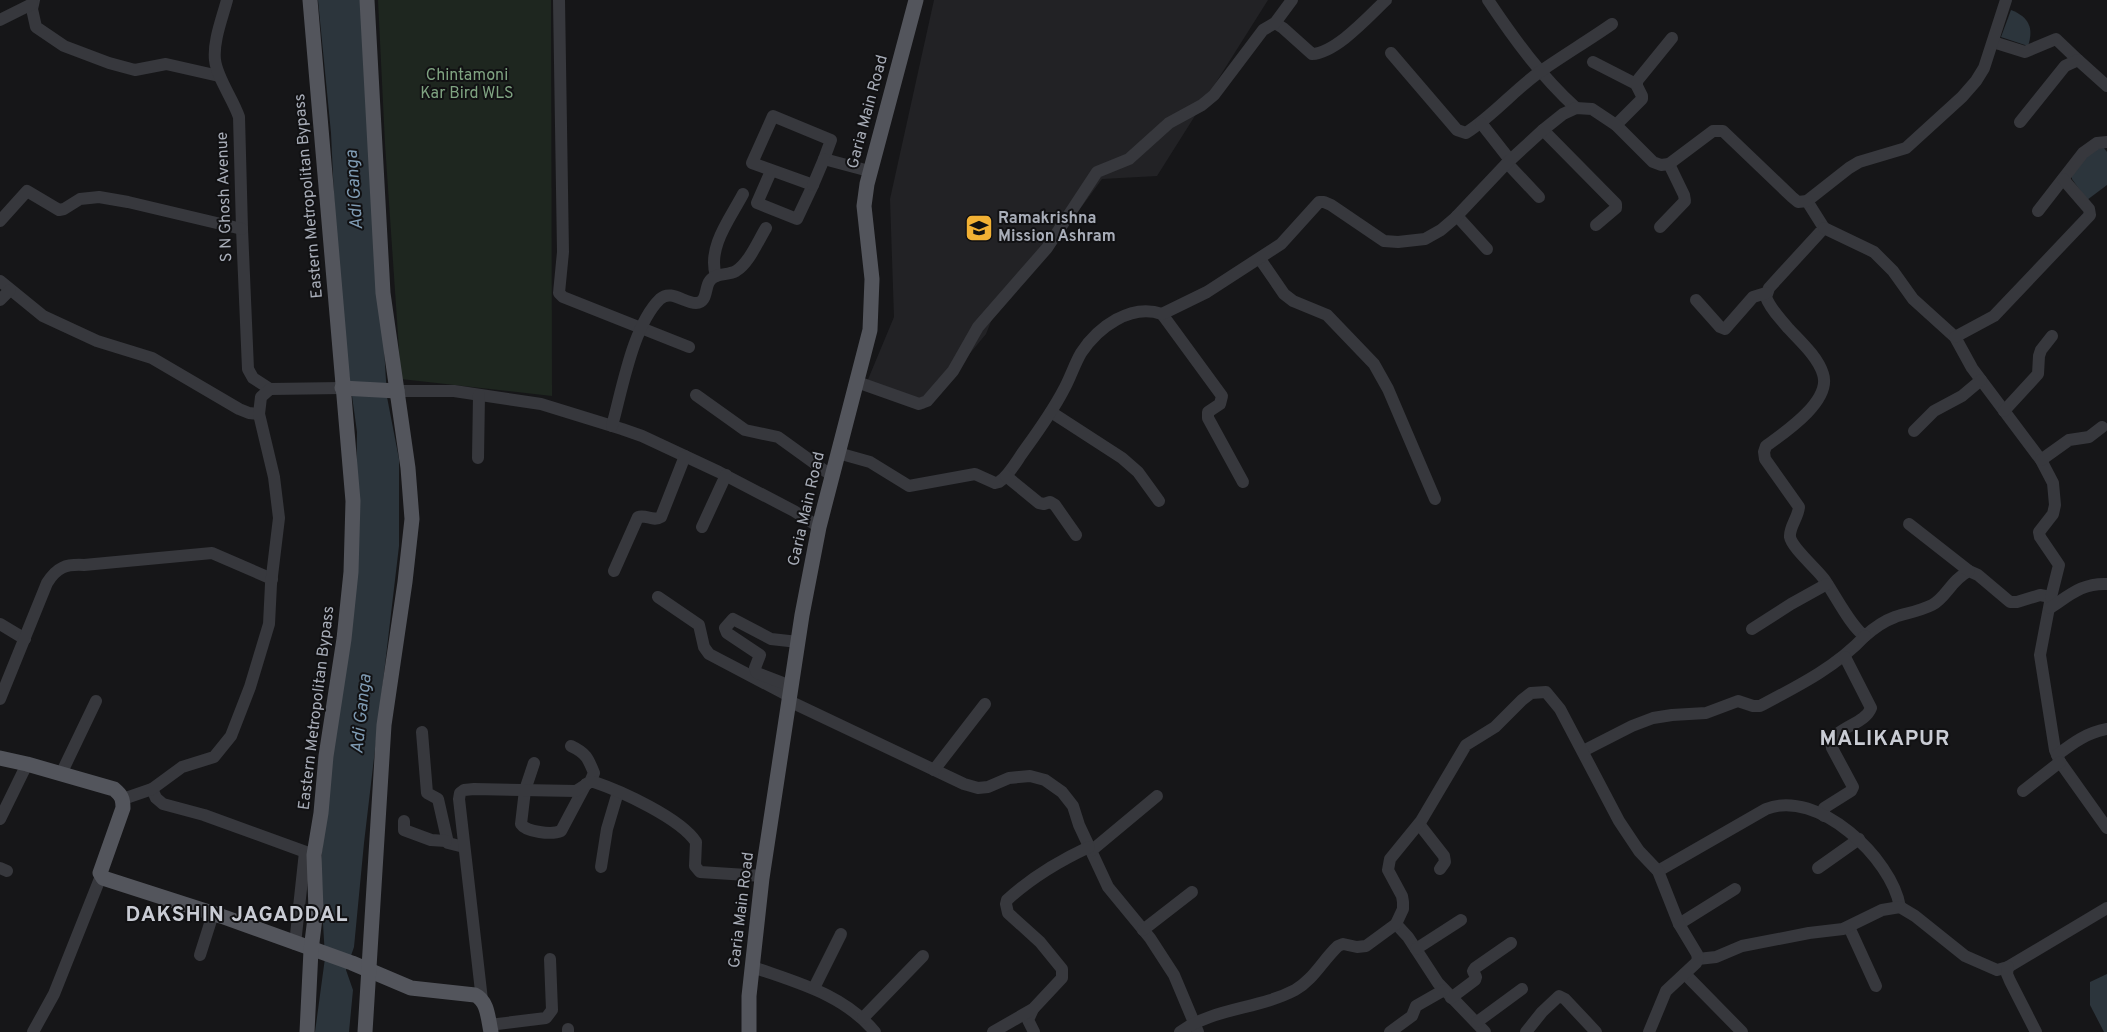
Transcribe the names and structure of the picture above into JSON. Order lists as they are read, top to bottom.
{
  "streets": {
    "main road": ["Garia Main Road", "Eastern Metropolitan Bypass"],
    "street": ["S N Ghosh Avenue"]
  },
  "districts": ["MALIKAPUR", "DAKSHIN JAGADDAL"],
  "water": ["Adi Ganga"],
  "parks": ["Chintamoni Kar Bird WLS"],
  "places": {
    "school or university": ["Ramakrishna Mission Ashram"]
  }
}
